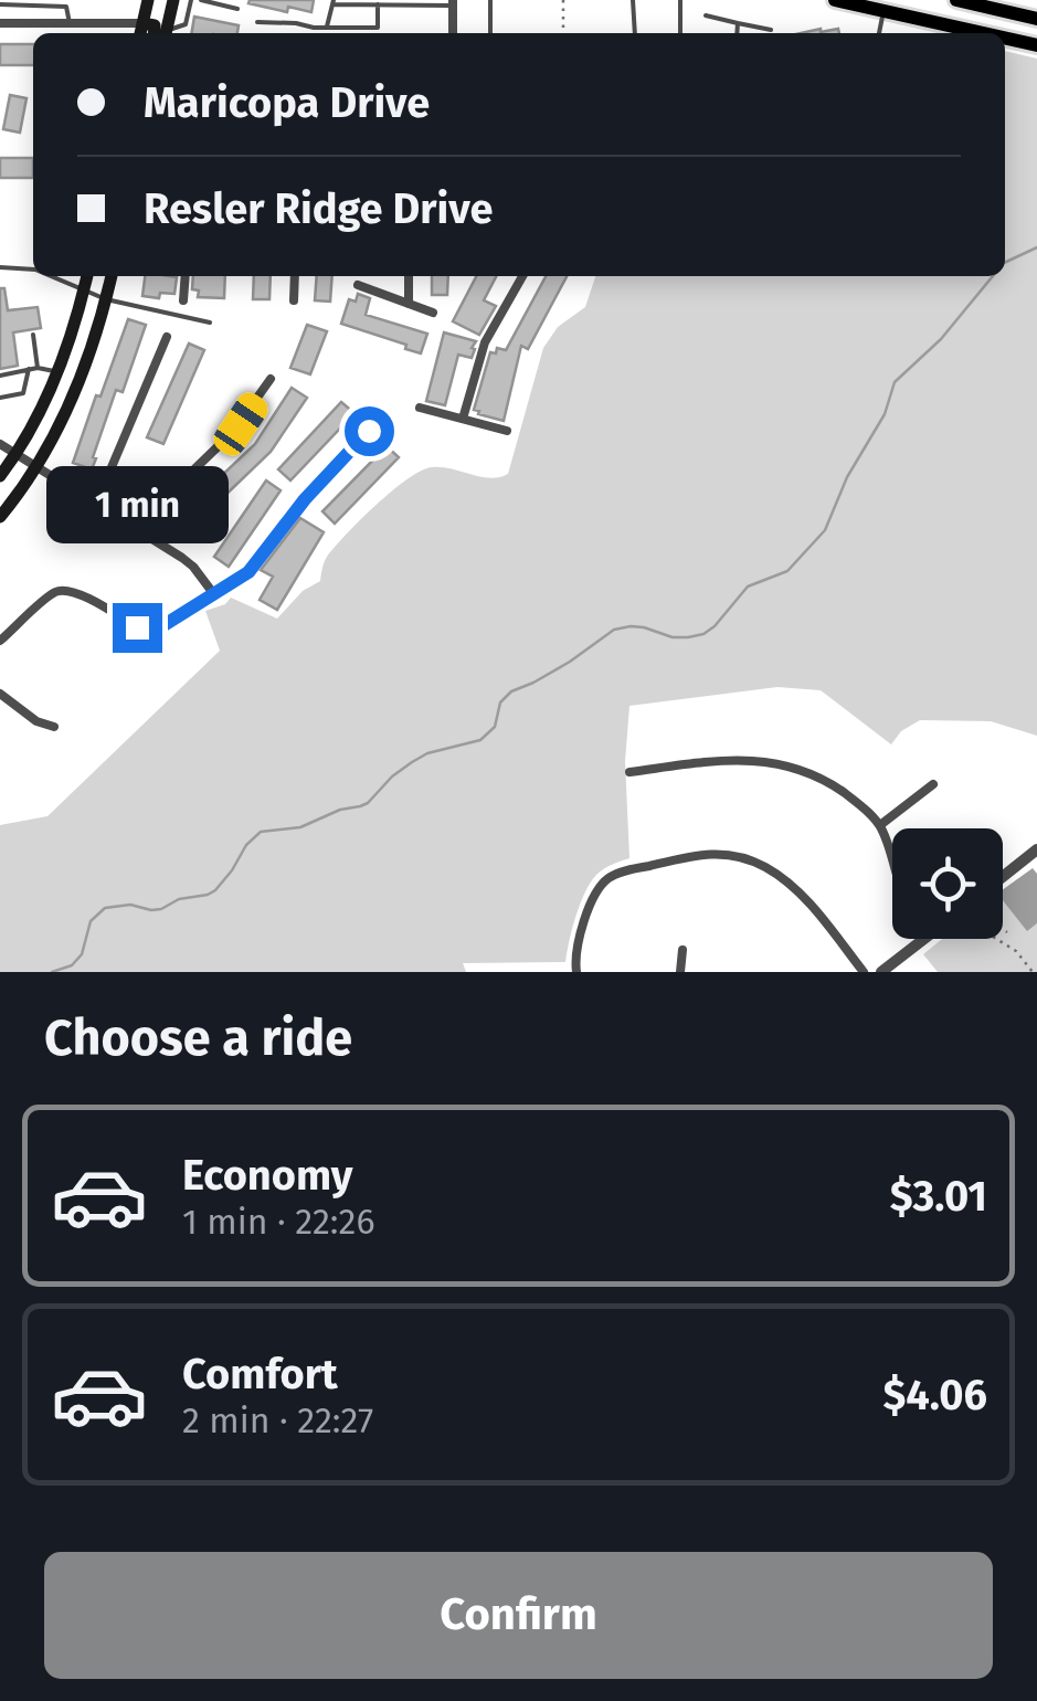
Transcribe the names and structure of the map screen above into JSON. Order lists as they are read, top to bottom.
{
  "page": {
    "banner": ["Maricopa Drive", "Resler Ridge Drive"],
    "bubble": "1 min",
    "heading": "Choose a ride",
    "list": [
      {
        "name": "Economy",
        "note": "1 min · 22:26",
        "value": "$3.01"
      },
      {
        "name": "Comfort",
        "note": "2 min · 22:27",
        "value": "$4.06"
      }
    ],
    "buttons": "Confirm"
  }
}
